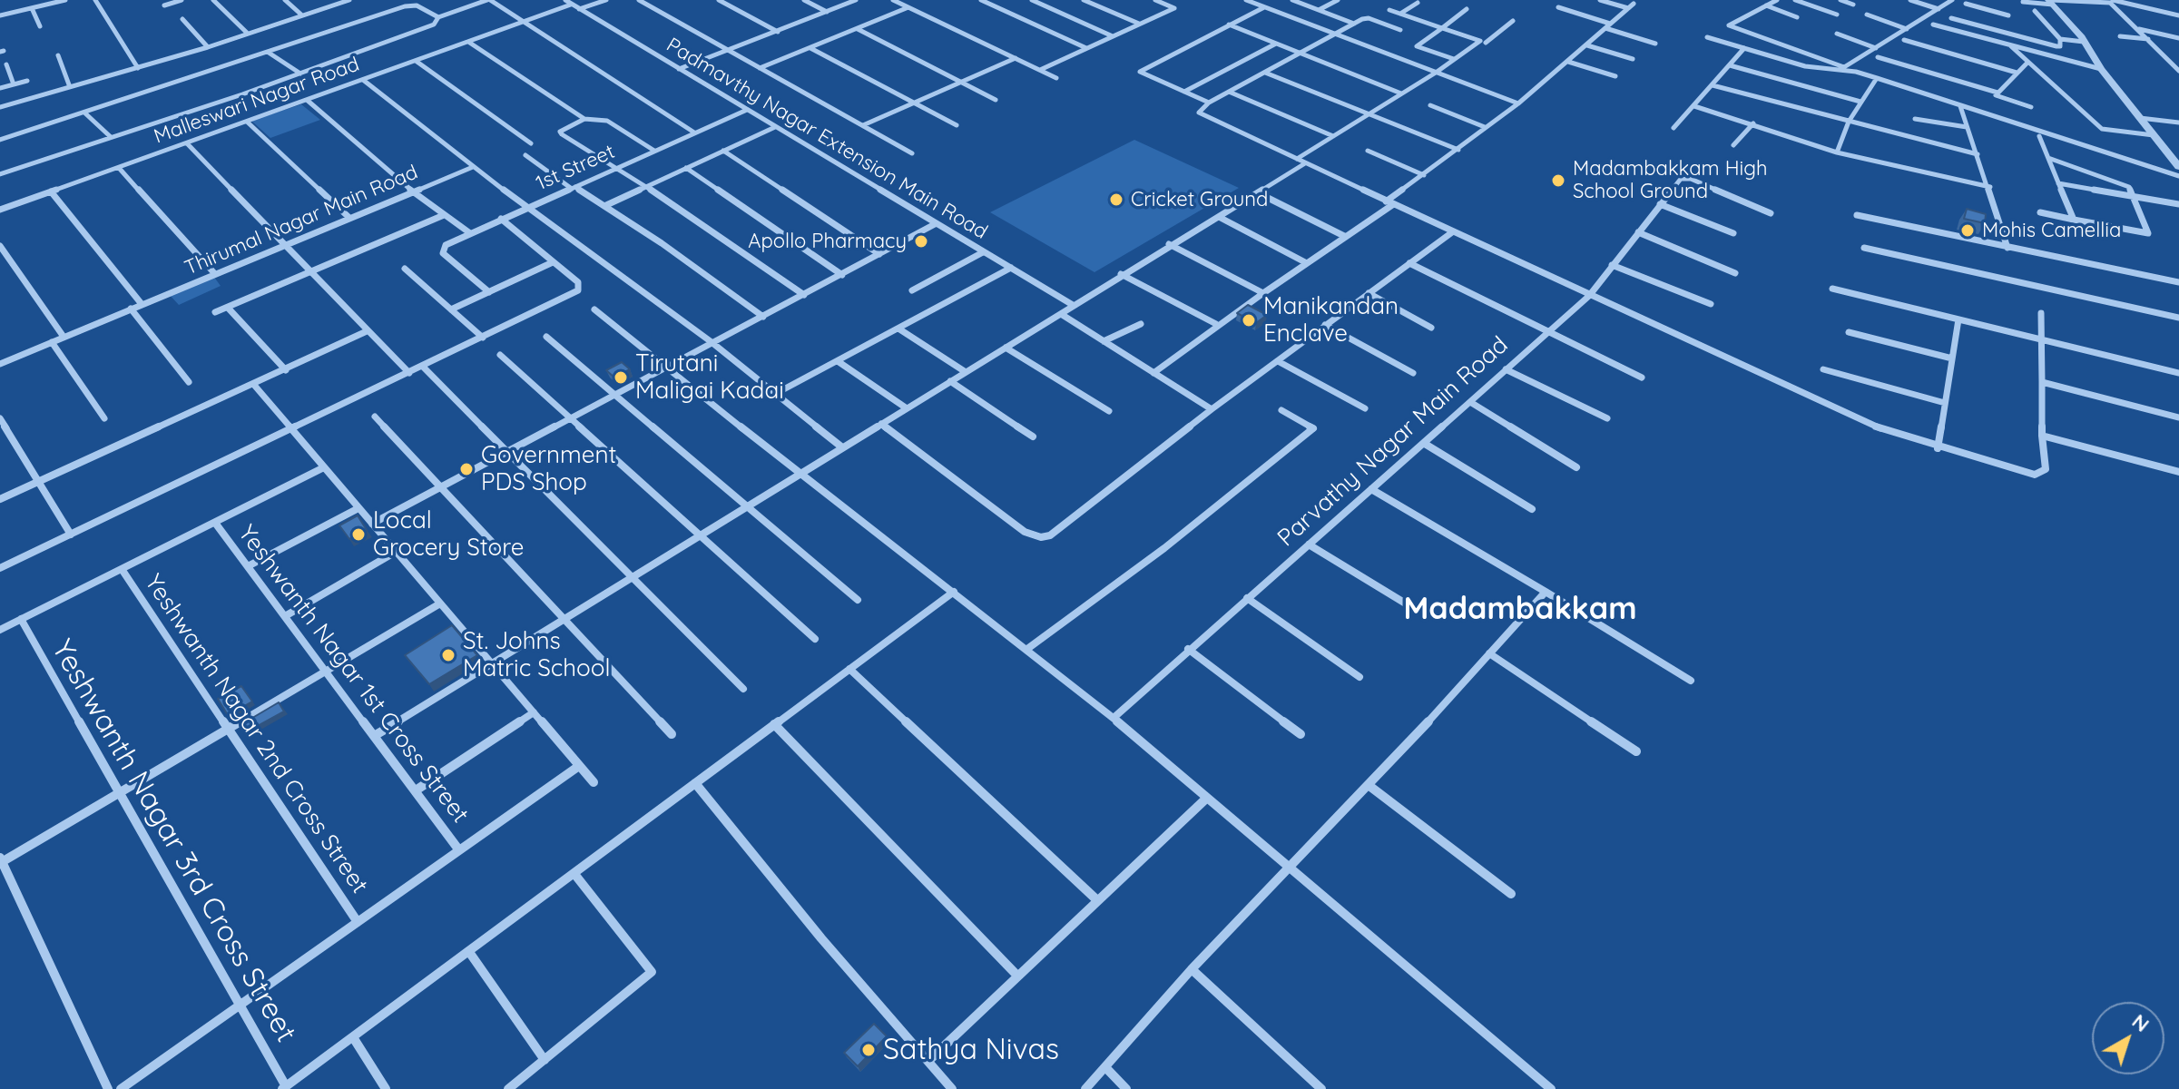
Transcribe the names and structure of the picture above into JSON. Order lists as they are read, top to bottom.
{
  "streets": {
    "street": [
      "Malleswari Nagar Road",
      "Padmavthy Nagar Extension Main Road",
      "1st Street",
      "Thirumal Nagar Main Road",
      "Parvathy Nagar Main Road",
      "Yeshwanth Nagar 1st Cross Street",
      "Yeshwanth Nagar 2nd Cross Street",
      "Yeshwanth Nagar 3rd Cross Street"
    ]
  },
  "crossings": [
    ["Malleswari Nagar Road", "Padmavthy Nagar Extension Main Road"],
    ["Padmavthy Nagar Extension Main Road", "1st Street"]
  ],
  "districts": ["Madambakkam"],
  "places": [
    "Madambakkam High School Ground",
    "Cricket Ground",
    "Mohis Camellia",
    "Apollo Pharmacy",
    "Manikandan Enclave",
    "Tirutani Maligai Kadai",
    "Government PDS Shop",
    "Local Grocery Store",
    "St. Johns Matric School",
    "Sathya Nivas"
  ],
  "north": "top right"
}
